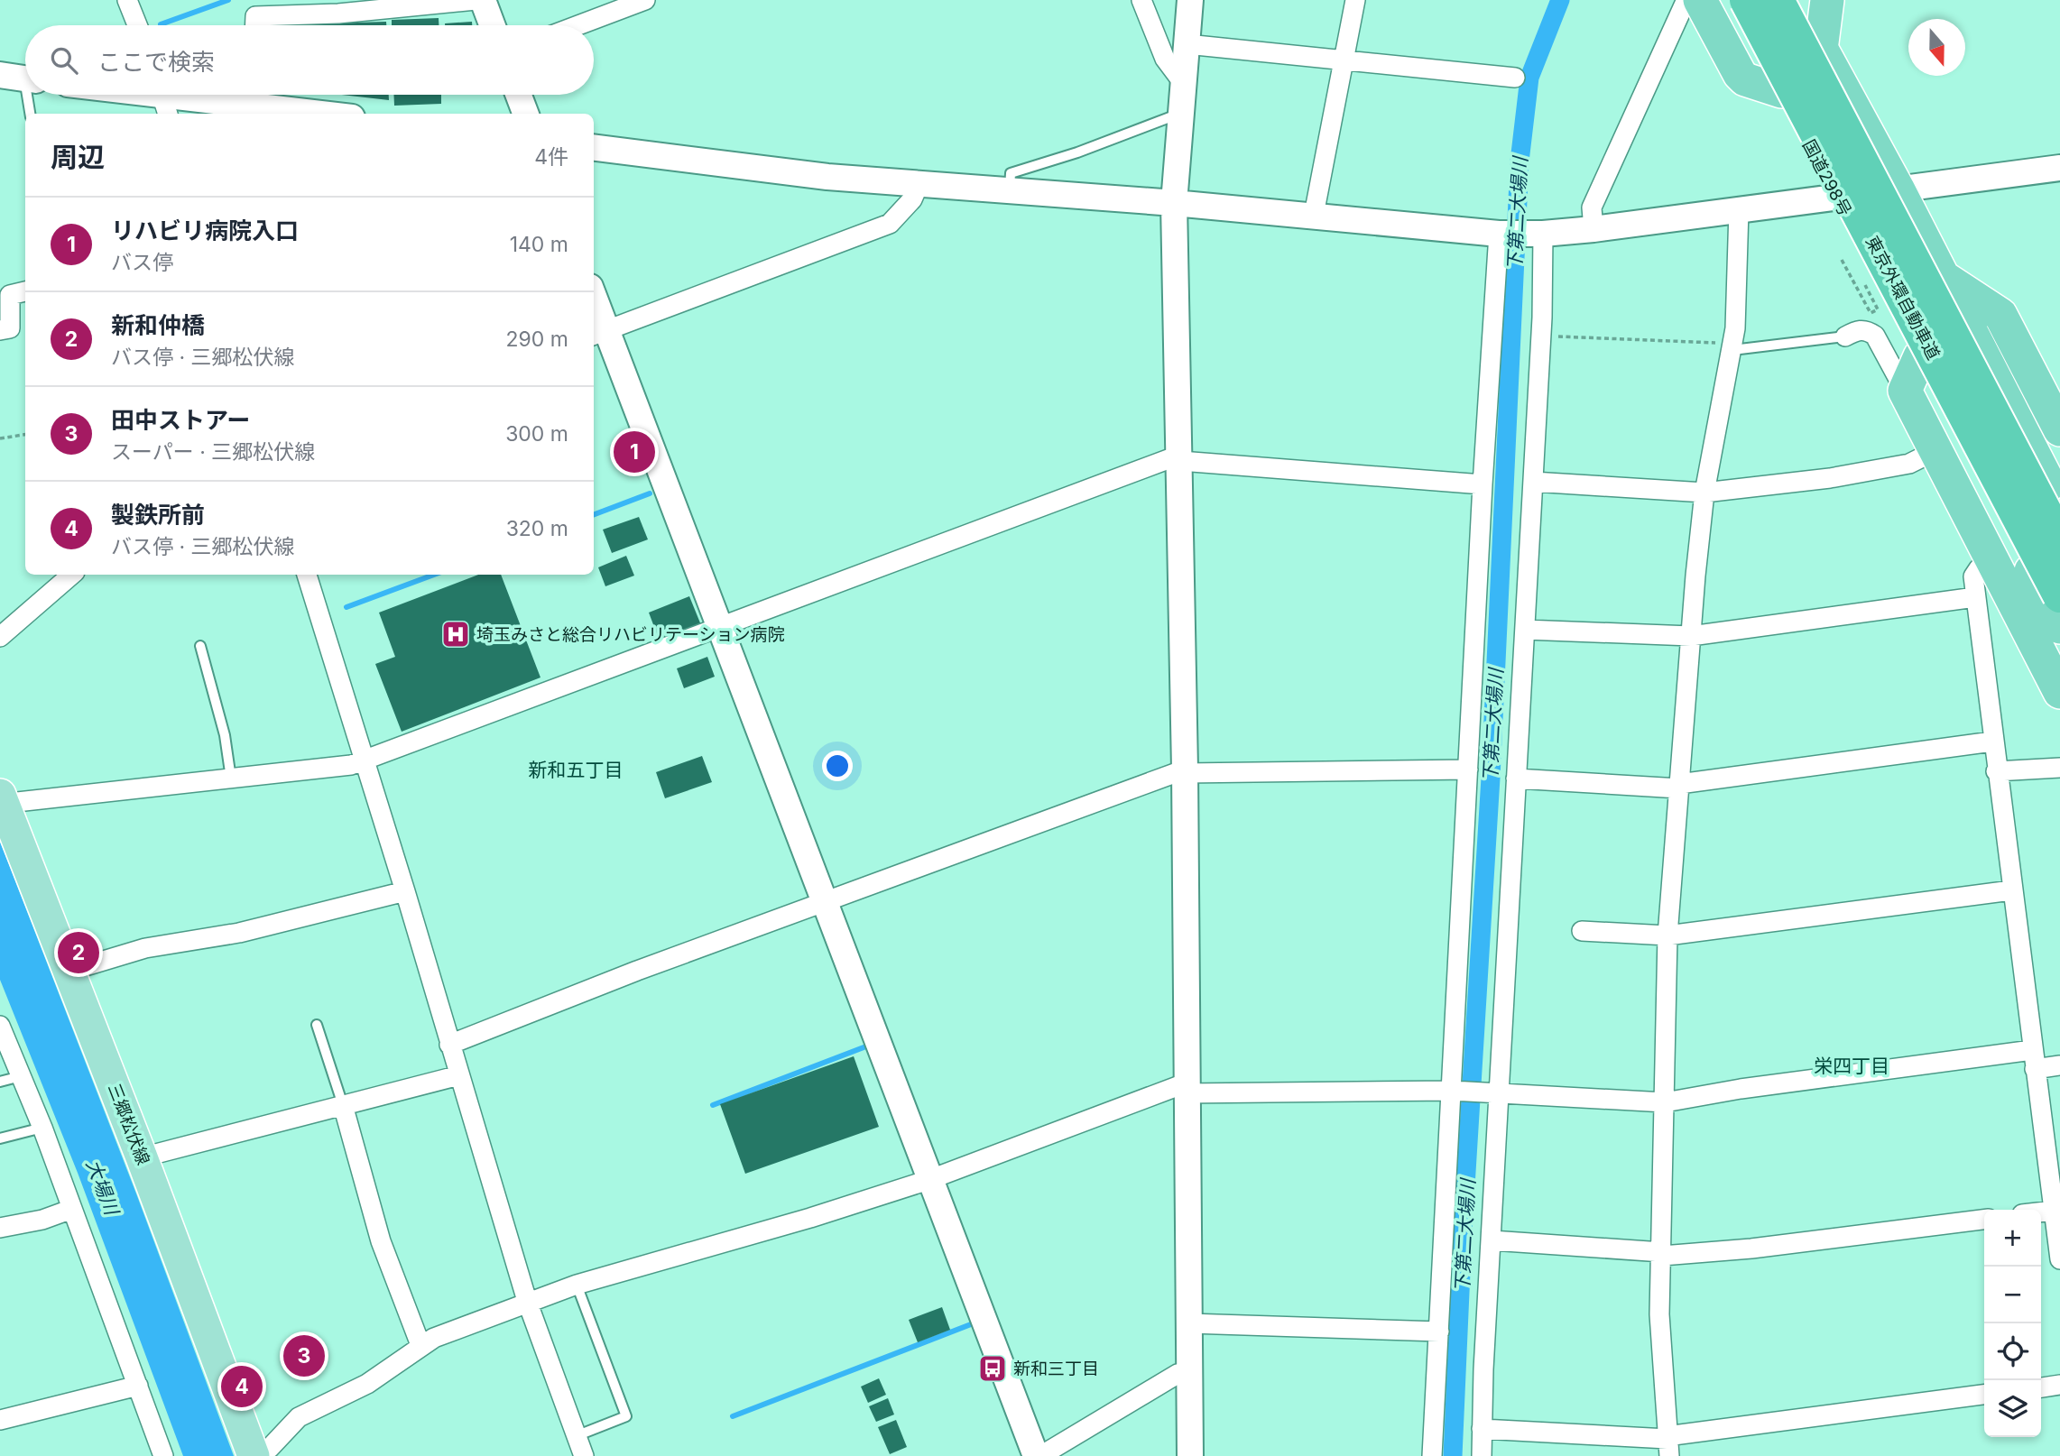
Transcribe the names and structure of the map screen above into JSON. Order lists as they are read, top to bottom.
{
  "streets": {
    "highway": ["国道298号", "東京外環自動車道"],
    "main road": ["三郷松伏線"]
  },
  "districts": ["新和五丁目", "栄四丁目"],
  "water": ["下第二大場川", "大場川"],
  "places": {
    "hospital": ["埼玉みさと総合リハビリテーション病院"],
    "bus stop": ["新和三丁目"]
  },
  "north": "bottom",
  "page": {
    "search": "ここで検索",
    "heading": ["周辺", "4件"],
    "list": [
      {
        "mark": "1",
        "name": "リハビリ病院入口",
        "note": "バス停",
        "value": "140 m"
      },
      {
        "mark": "2",
        "name": "新和仲橋",
        "note": "バス停 · 三郷松伏線",
        "value": "290 m"
      },
      {
        "mark": "3",
        "name": "田中ストアー",
        "note": "スーパー · 三郷松伏線",
        "value": "300 m"
      },
      {
        "mark": "4",
        "name": "製鉄所前",
        "note": "バス停 · 三郷松伏線",
        "value": "320 m"
      }
    ],
    "pins": [
      "1",
      "2",
      "3",
      "4"
    ],
    "map_buttons": ["+", "−"]
  }
}
